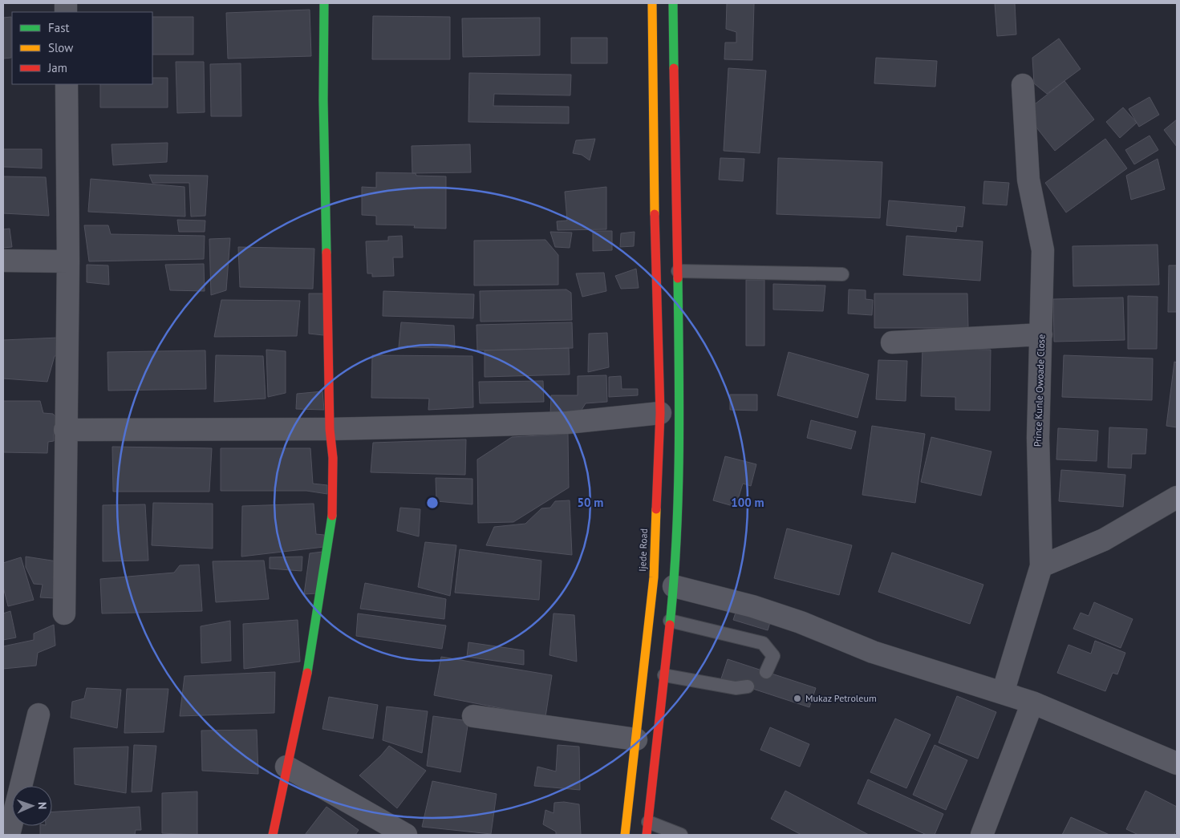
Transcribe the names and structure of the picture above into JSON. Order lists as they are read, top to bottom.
{
  "streets": {
    "main road": ["Ijede Road"],
    "street": ["Prince Kunle Owoade Close"]
  },
  "places": ["Mukaz Petroleum"],
  "legend": ["Fast", "Slow", "Jam"],
  "north": "right",
  "rings": ["50 m", "100 m"]
}
